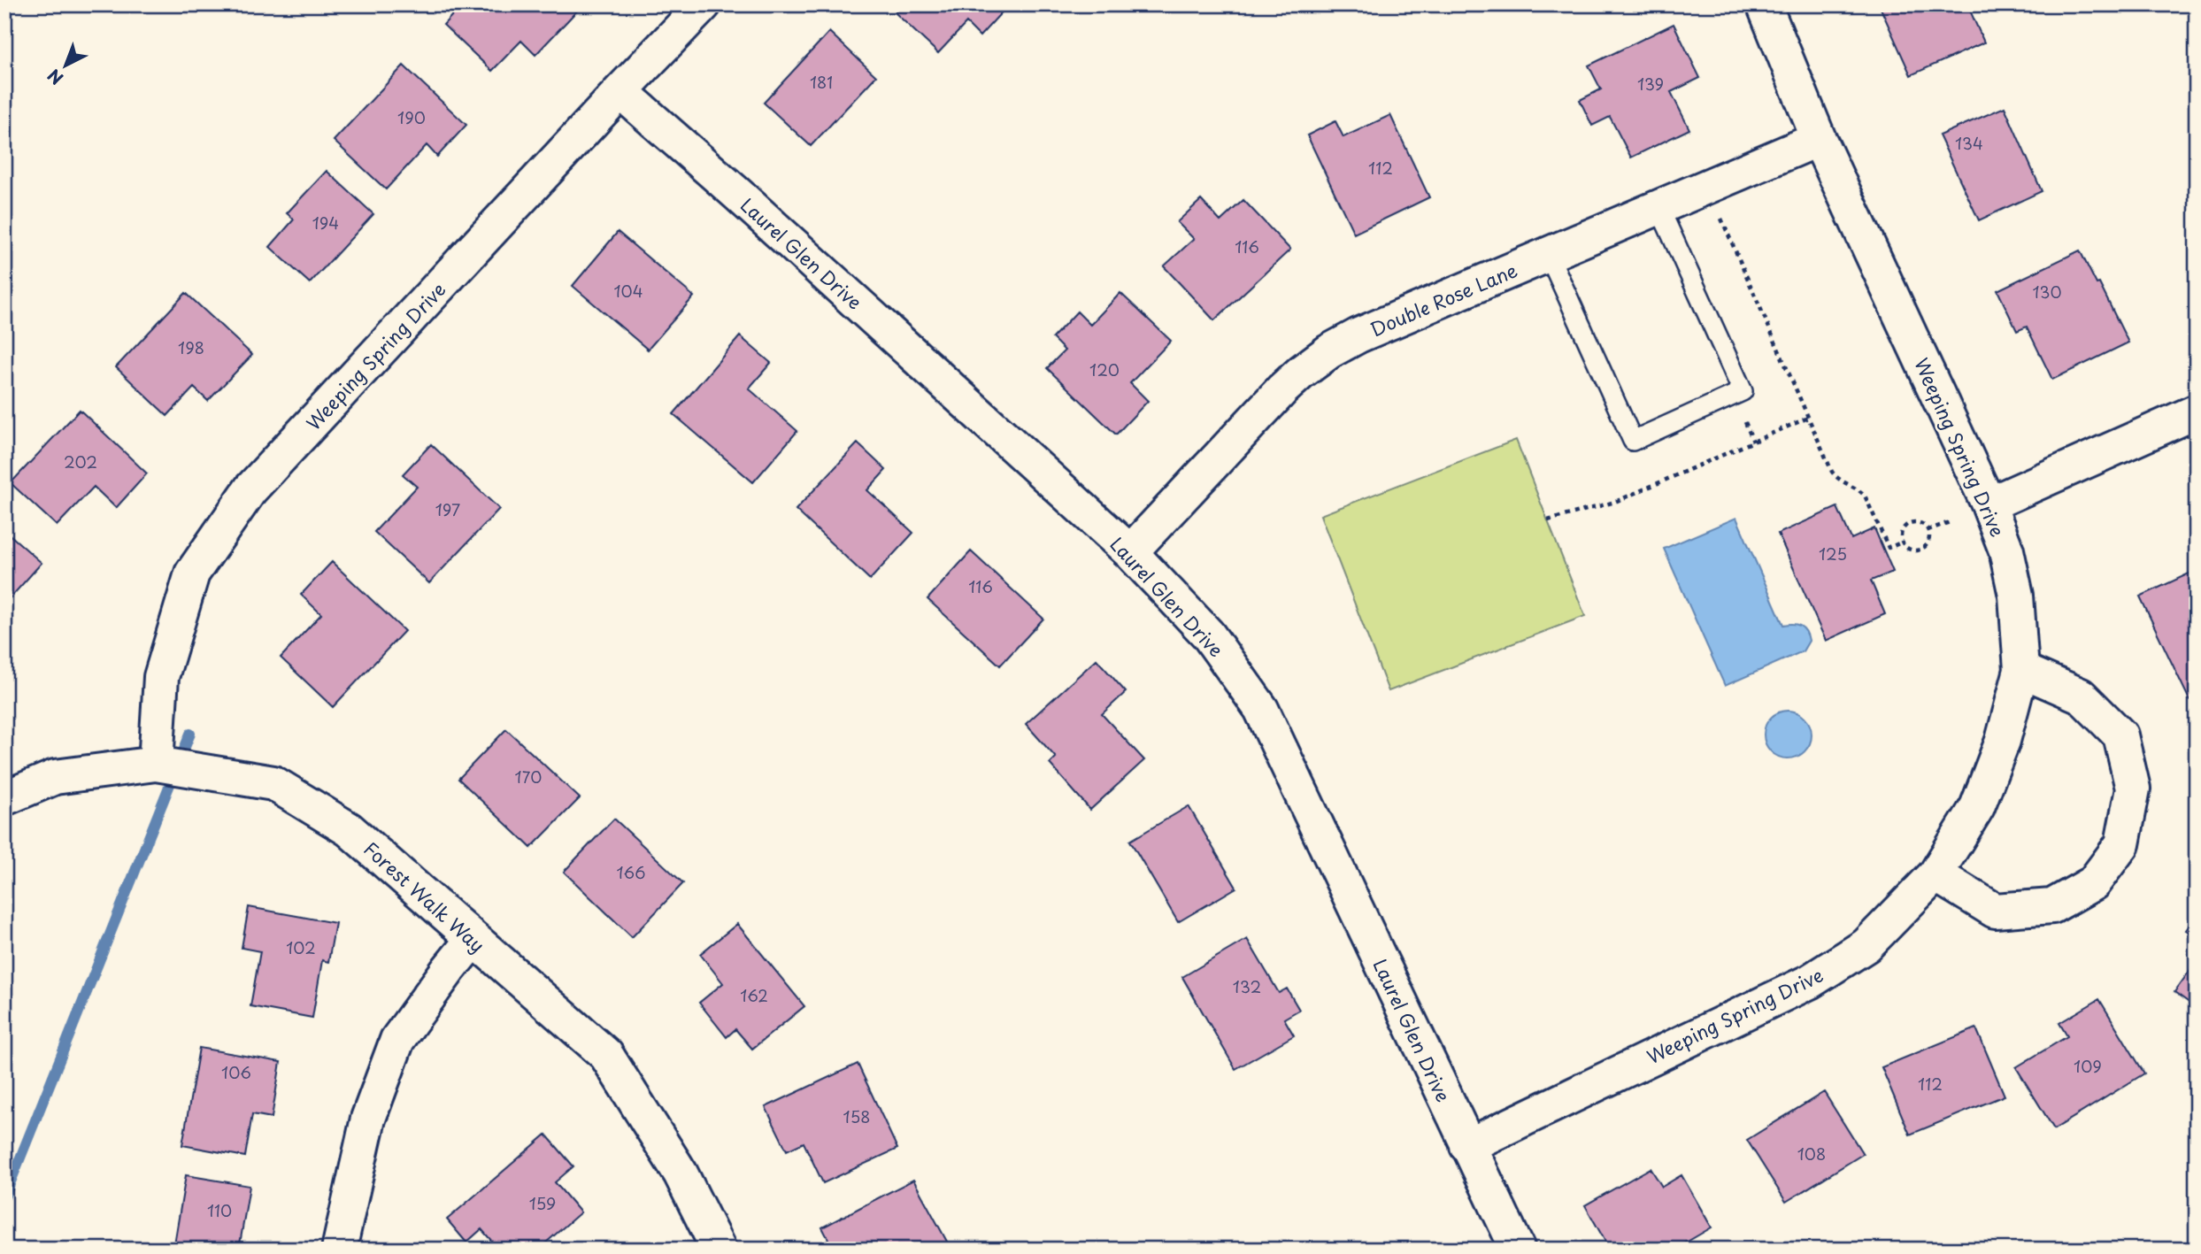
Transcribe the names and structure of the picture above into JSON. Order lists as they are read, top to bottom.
{
  "streets": {
    "street": [
      "Laurel Glen Drive",
      "Double Rose Lane",
      "Weeping Spring Drive",
      "Forest Walk Way"
    ]
  },
  "crossings": [
    ["Laurel Glen Drive", "Double Rose Lane"],
    ["Laurel Glen Drive", "Weeping Spring Drive"],
    ["Double Rose Lane", "Weeping Spring Drive"],
    ["Weeping Spring Drive", "Forest Walk Way"]
  ],
  "house_numbers": [
    "181",
    "139",
    "190",
    "134",
    "112",
    "194",
    "116",
    "104",
    "130",
    "198",
    "120",
    "202",
    "197",
    "125",
    "116",
    "170",
    "166",
    "102",
    "132",
    "162",
    "109",
    "106",
    "112",
    "158",
    "108",
    "159",
    "110"
  ],
  "north": "bottom left"
}
